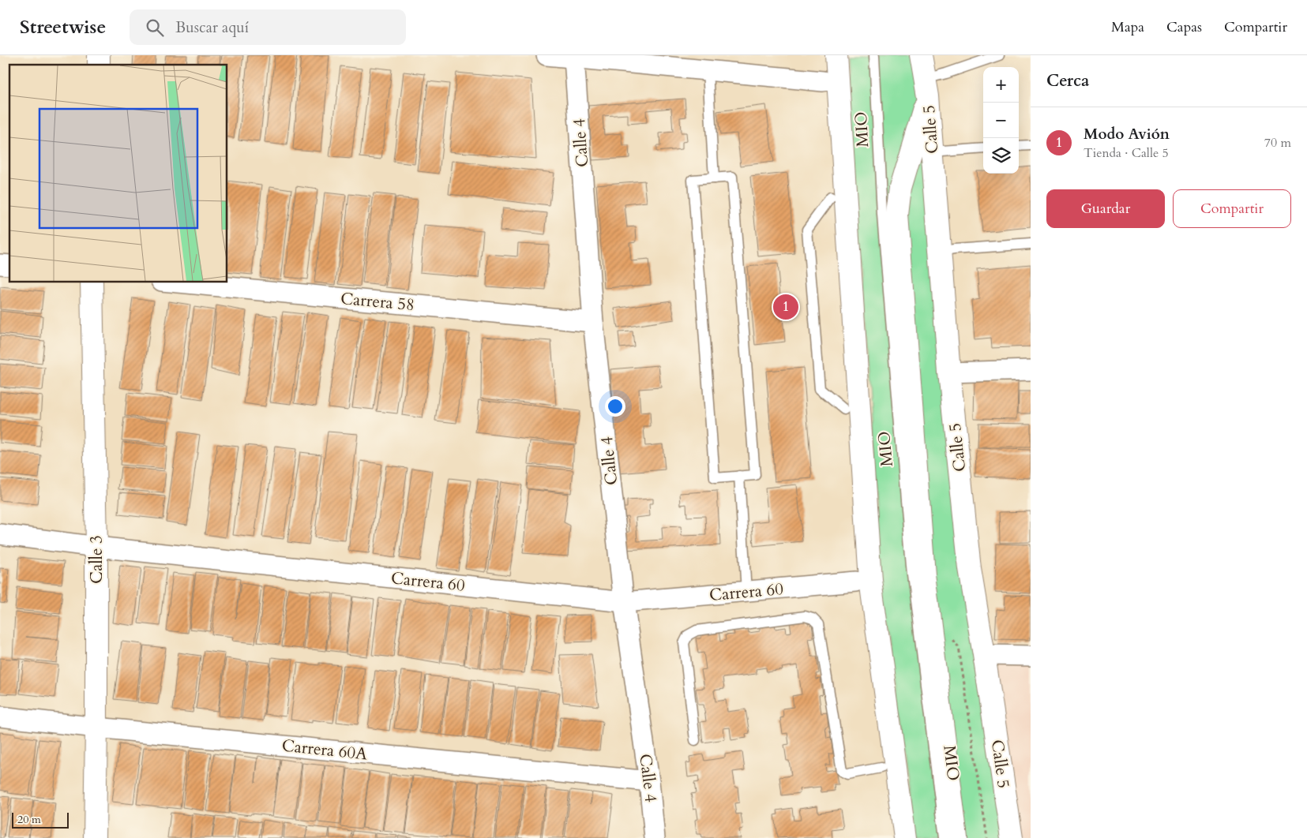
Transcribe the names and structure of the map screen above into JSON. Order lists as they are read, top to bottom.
{
  "streets": {
    "main road": ["Calle 5", "Calle 3"],
    "street": [
      "Calle 4",
      "Carrera 58",
      "Carrera 60",
      "Carrera 60A"
    ],
    "lane": ["MIO"]
  },
  "crossings": [
    ["Calle 4", "Carrera 58"],
    ["Calle 4", "Carrera 60"],
    ["Calle 4", "Carrera 60A"],
    ["Calle 3", "Carrera 60"],
    ["Calle 3", "Carrera 60A"]
  ],
  "scale_bar": "20 m",
  "page": {
    "header": "Streetwise",
    "search": "Buscar aquí",
    "nav": ["Mapa", "Capas", "Compartir"],
    "heading": "Cerca",
    "map_buttons": ["+", "−"],
    "list": [
      {
        "mark": "1",
        "name": "Modo Avión",
        "note": "Tienda · Calle 5",
        "value": "70 m"
      }
    ],
    "buttons": ["Guardar", "Compartir"],
    "pins": "1",
    "scale": "20 m"
  }
}
